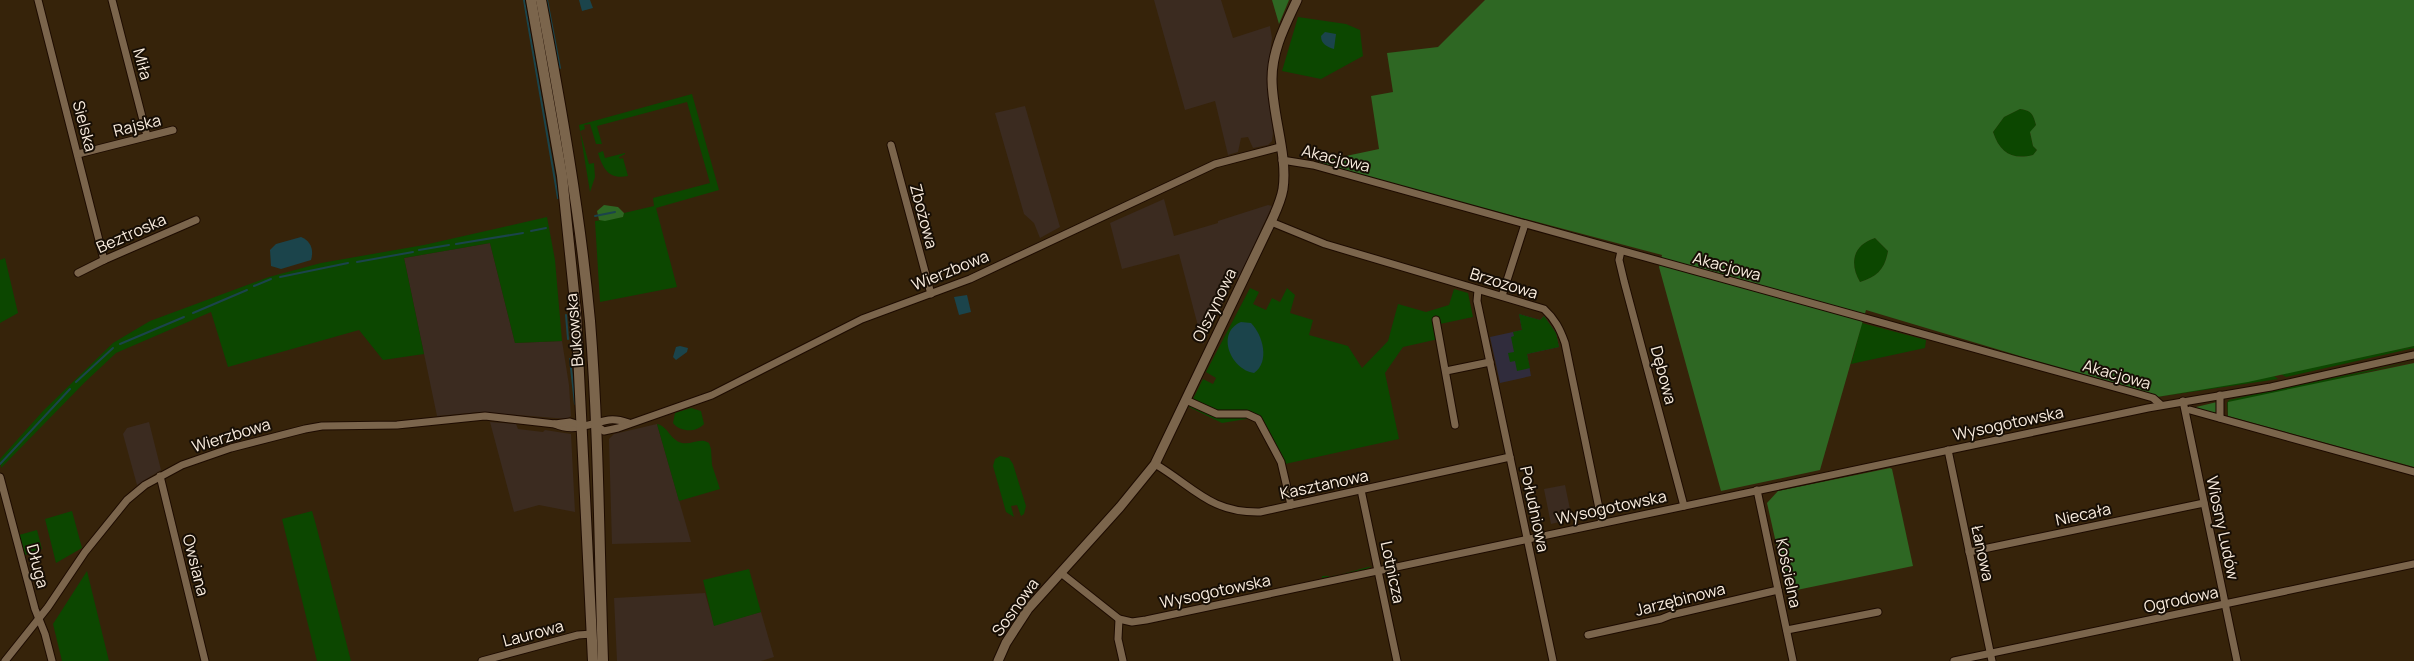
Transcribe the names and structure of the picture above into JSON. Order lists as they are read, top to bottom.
{
  "streets": {
    "main road": ["Bukowska"],
    "street": [
      "Miła",
      "Rajska",
      "Sielska",
      "Akacjowa",
      "Zbożowa",
      "Beztroska",
      "Wierzbowa",
      "Brzozowa",
      "Olszynowa",
      "Dębowa",
      "Wysogotowska",
      "Kasztanowa",
      "Południowa",
      "Niecała",
      "Wiosny Ludów",
      "Łanowa",
      "Owsiana",
      "Długa",
      "Lotnicza",
      "Kościelna",
      "Jarzębinowa",
      "Ogrodowa",
      "Sosnowa",
      "Laurowa"
    ]
  },
  "crossings": [
    ["Miła", "Rajska"],
    ["Rajska", "Sielska"],
    ["Sielska", "Beztroska"],
    ["Akacjowa", "Olszynowa"],
    ["Akacjowa", "Dębowa"],
    ["Akacjowa", "Wysogotowska"],
    ["Zbożowa", "Wierzbowa"],
    ["Wierzbowa", "Olszynowa"],
    ["Wierzbowa", "Bukowska"],
    ["Wierzbowa", "Owsiana"],
    ["Wierzbowa", "Długa"],
    ["Brzozowa", "Olszynowa"],
    ["Brzozowa", "Wysogotowska"],
    ["Brzozowa", "Południowa"],
    ["Olszynowa", "Kasztanowa"],
    ["Olszynowa", "Sosnowa"],
    ["Bukowska", "Laurowa"],
    ["Dębowa", "Wysogotowska"],
    ["Wysogotowska", "Południowa"],
    ["Wysogotowska", "Wiosny Ludów"],
    ["Wysogotowska", "Łanowa"],
    ["Wysogotowska", "Lotnicza"],
    ["Wysogotowska", "Kościelna"],
    ["Kasztanowa", "Południowa"],
    ["Kasztanowa", "Lotnicza"],
    ["Niecała", "Wiosny Ludów"],
    ["Niecała", "Łanowa"],
    ["Wiosny Ludów", "Ogrodowa"],
    ["Łanowa", "Ogrodowa"],
    ["Kościelna", "Jarzębinowa"]
  ]
}
